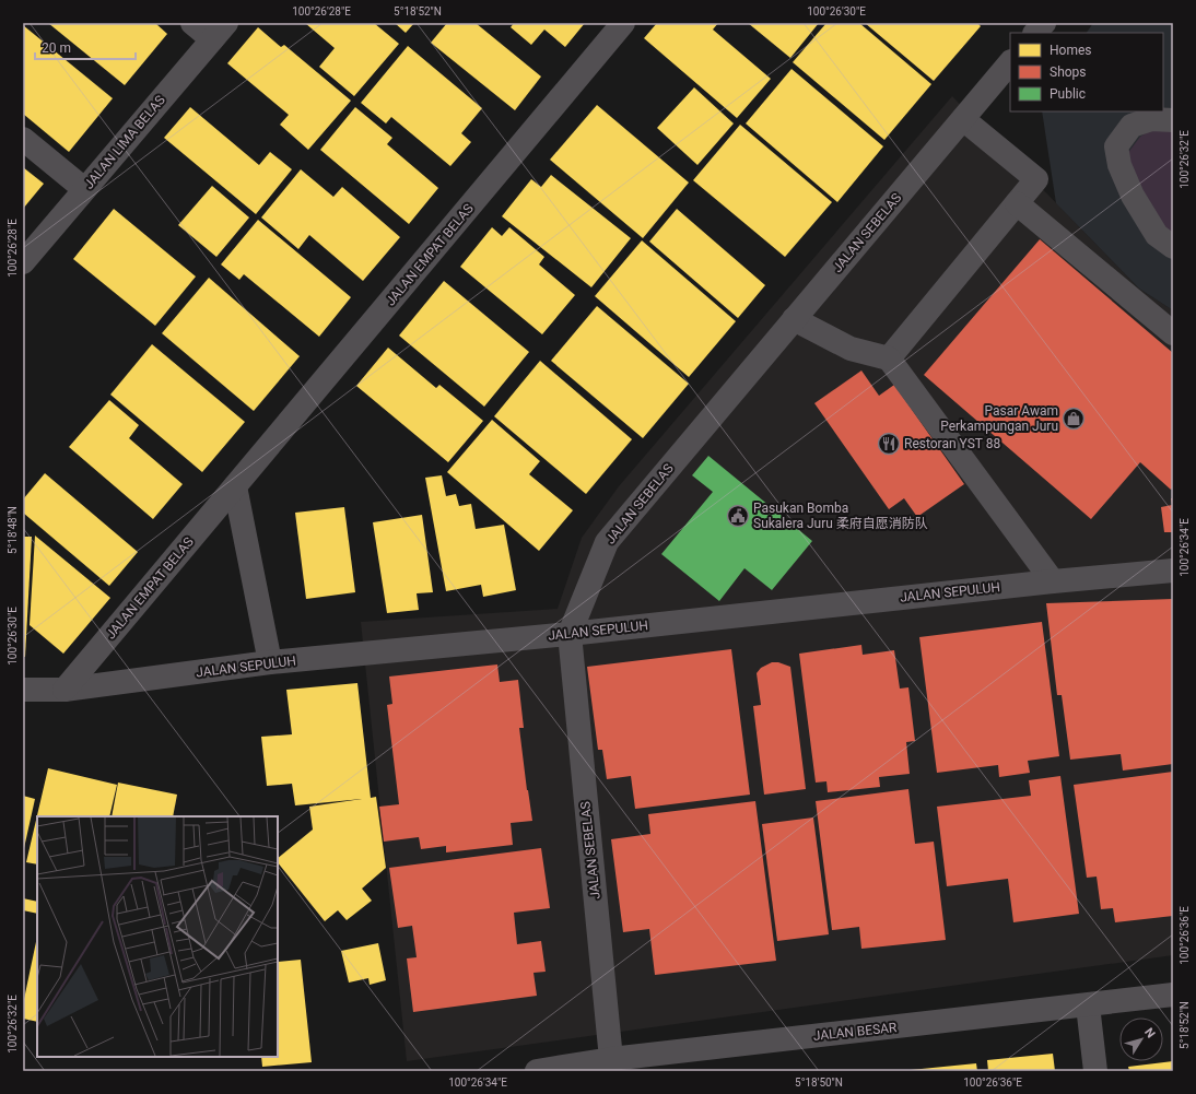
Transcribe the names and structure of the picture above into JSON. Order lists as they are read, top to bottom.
{
  "streets": {
    "street": [
      "JALAN LIMA BELAS",
      "JALAN SEBELAS",
      "JALAN EMPAT BELAS",
      "JALAN SEPULUH",
      "JALAN BESAR"
    ]
  },
  "crossings": [
    ["JALAN SEBELAS", "JALAN SEPULUH"],
    ["JALAN SEBELAS", "JALAN BESAR"],
    ["JALAN EMPAT BELAS", "JALAN SEPULUH"]
  ],
  "places": {
    "shop": ["Pasar Awam Perkampungan Juru"],
    "restaurant": ["Restoran YST 88"],
    "public building": ["Pasukan Bomba Sukalera Juru 柔府自愿消防队"]
  },
  "legend": ["Homes", "Shops", "Public"],
  "scale_bar": "20 m",
  "north": "top right",
  "coordinates": [
    "100°26'28\"E",
    "5°18'52\"N",
    "100°26'30\"E",
    "100°26'32\"E",
    "5°18'48\"N",
    "100°26'34\"E",
    "100°26'36\"E",
    "5°18'50\"N"
  ]
}
